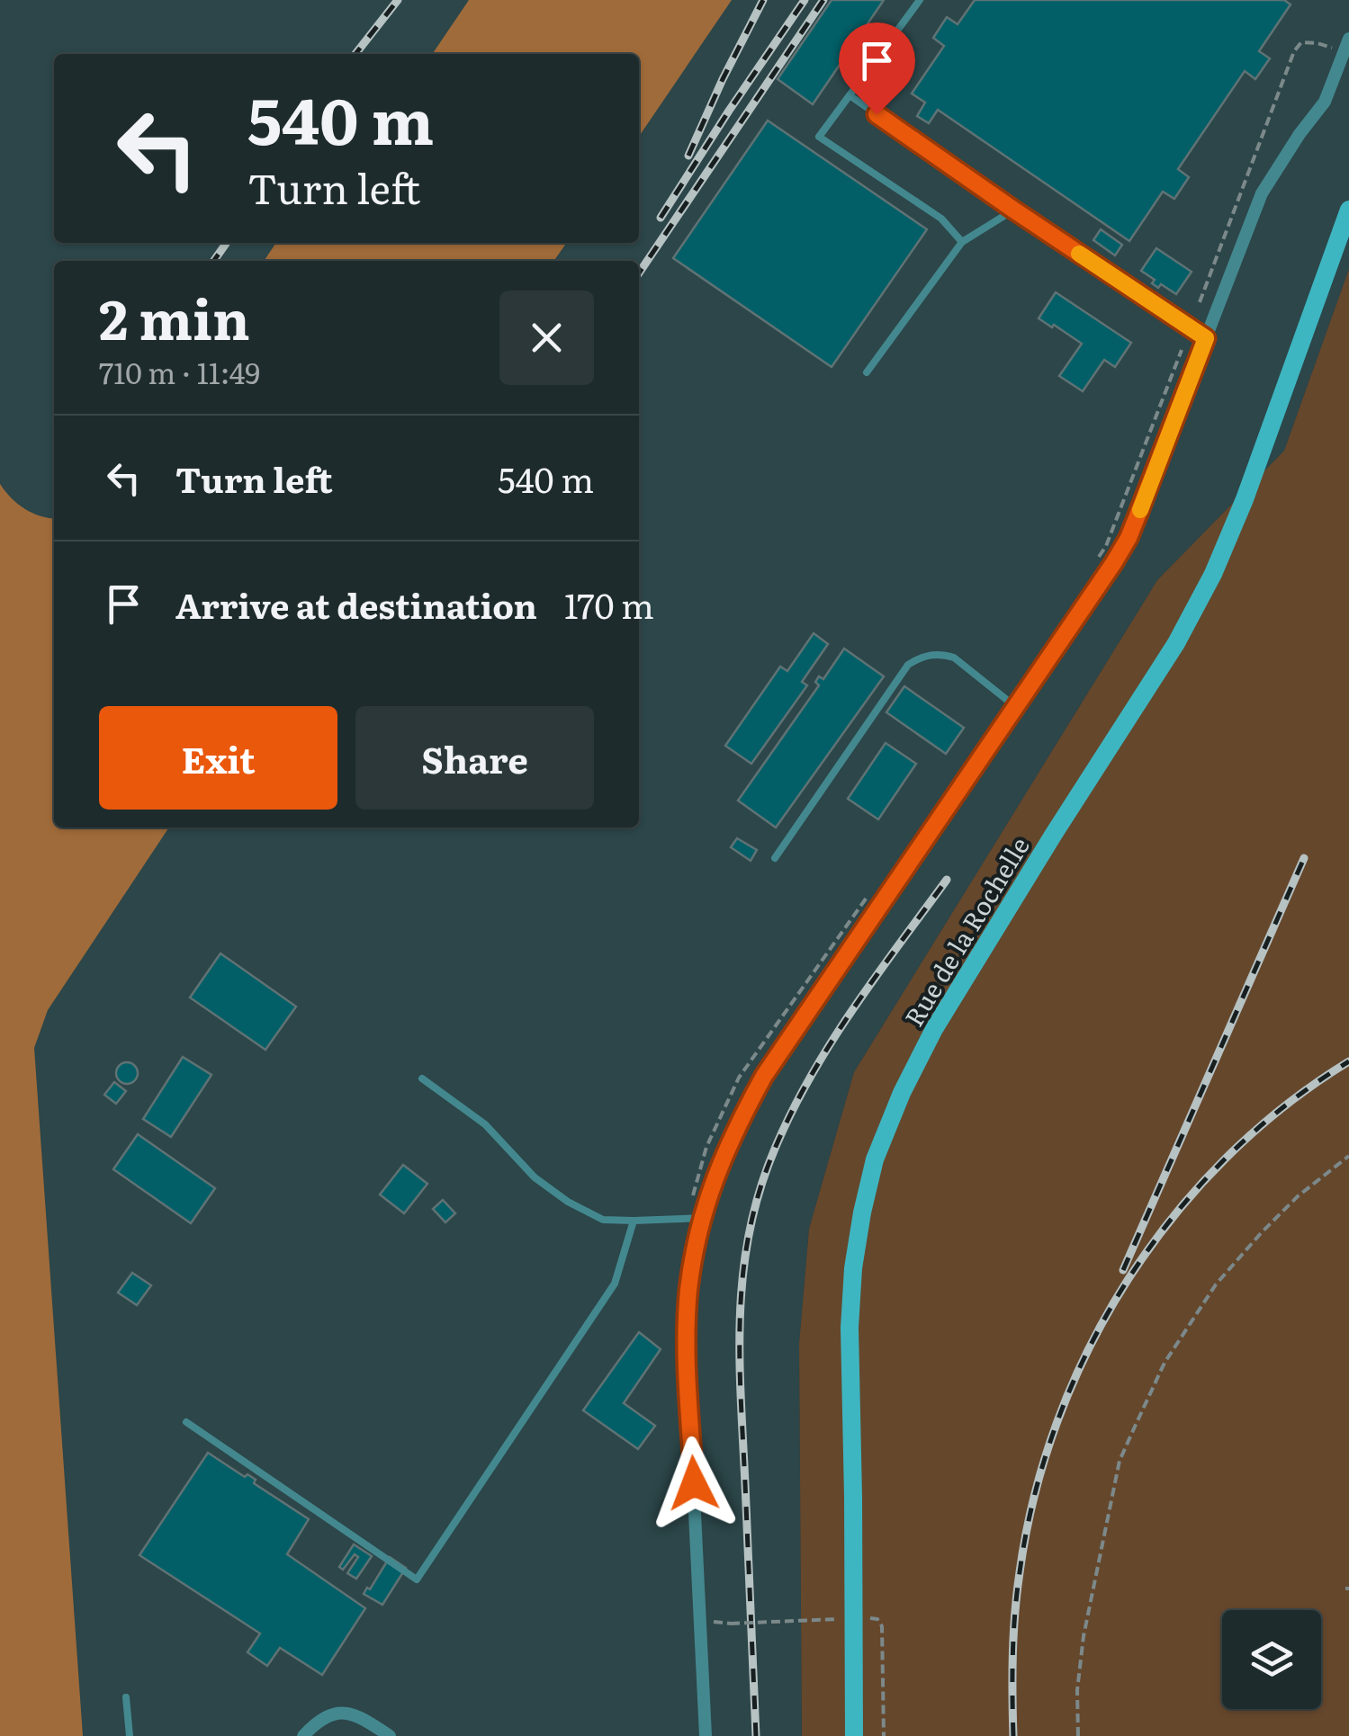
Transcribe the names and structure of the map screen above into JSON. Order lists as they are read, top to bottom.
{
  "streets": {
    "main road": ["Rue de la Rochelle"]
  },
  "page": {
    "turn": ["540 m", "Turn left"],
    "heading": ["2 min", "710 m · 11:49"],
    "list": [
      {
        "name": "Turn left",
        "value": "540 m"
      },
      {
        "name": "Arrive at destination",
        "value": "170 m"
      }
    ],
    "buttons": ["Exit", "Share"]
  }
}
